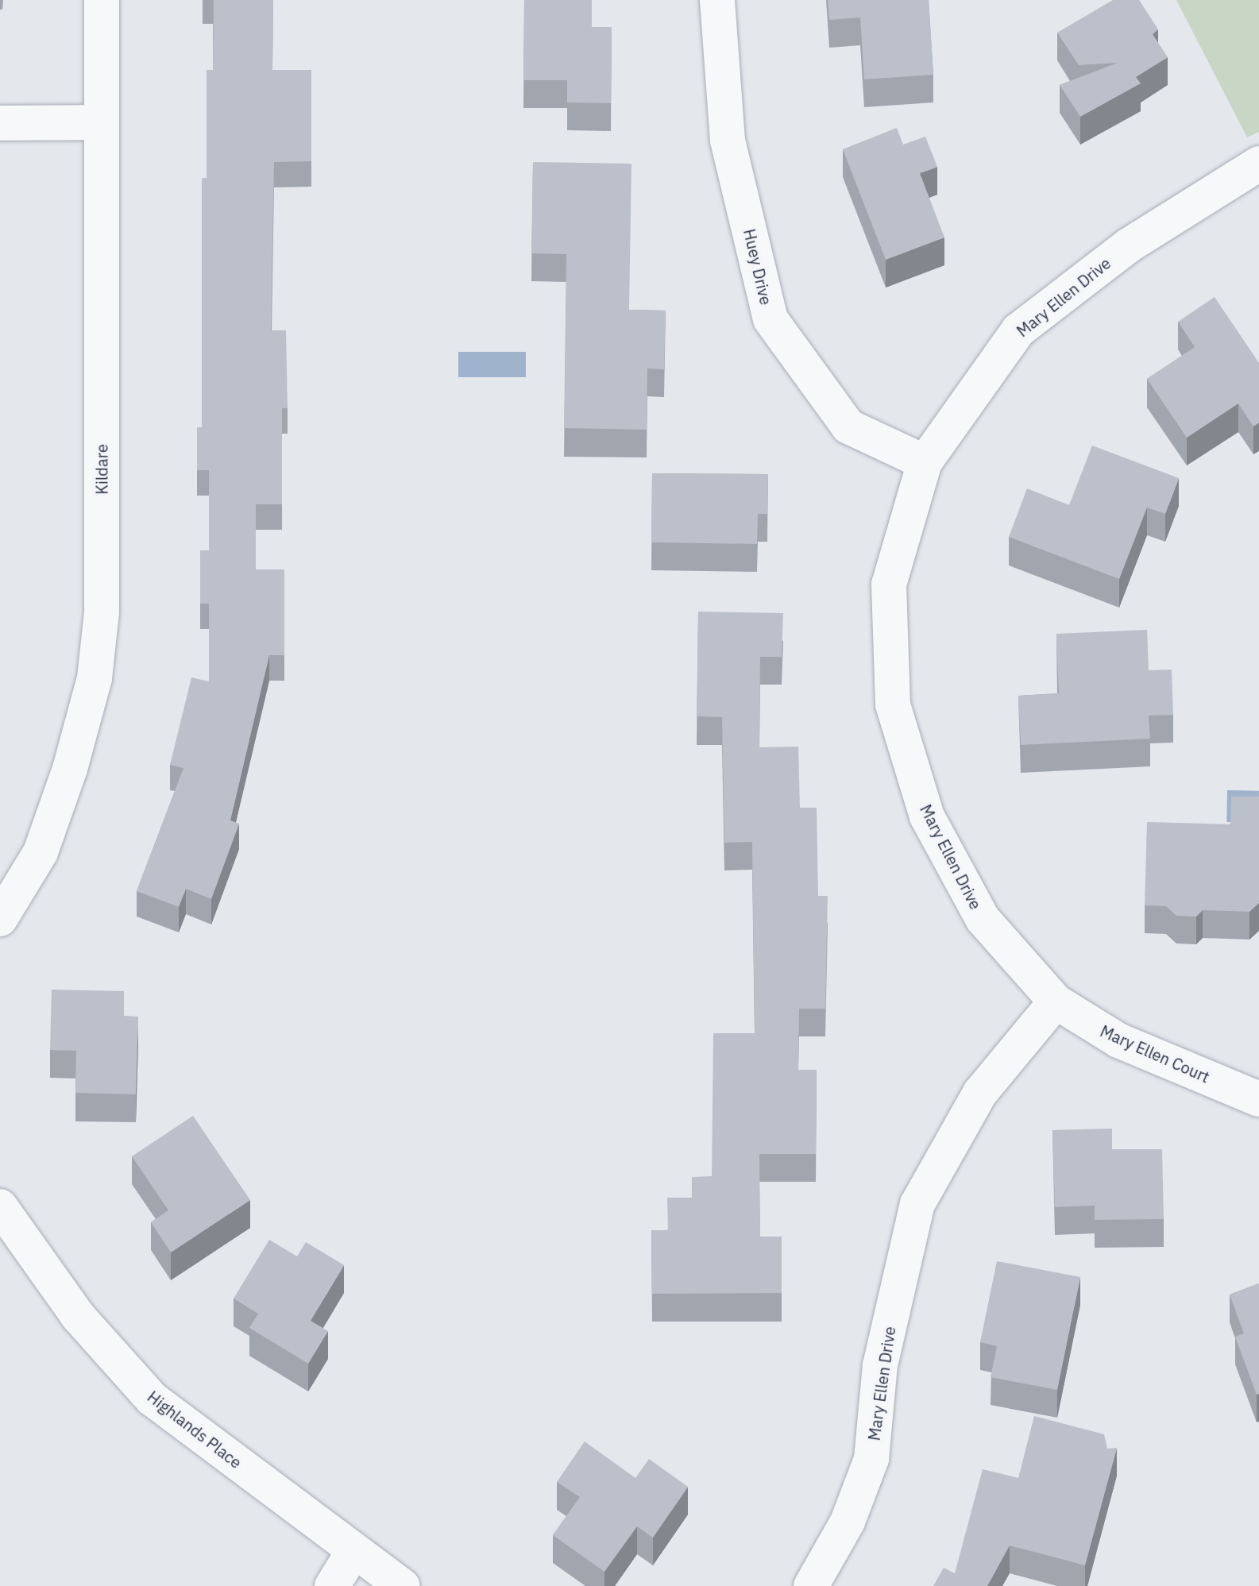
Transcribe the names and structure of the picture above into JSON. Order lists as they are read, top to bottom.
{
  "streets": {
    "street": [
      "Huey Drive",
      "Mary Ellen Drive",
      "Kildare",
      "Mary Ellen Court",
      "Highlands Place"
    ]
  },
  "crossings": [
    ["Huey Drive", "Mary Ellen Drive"],
    ["Mary Ellen Drive", "Mary Ellen Court"]
  ]
}
